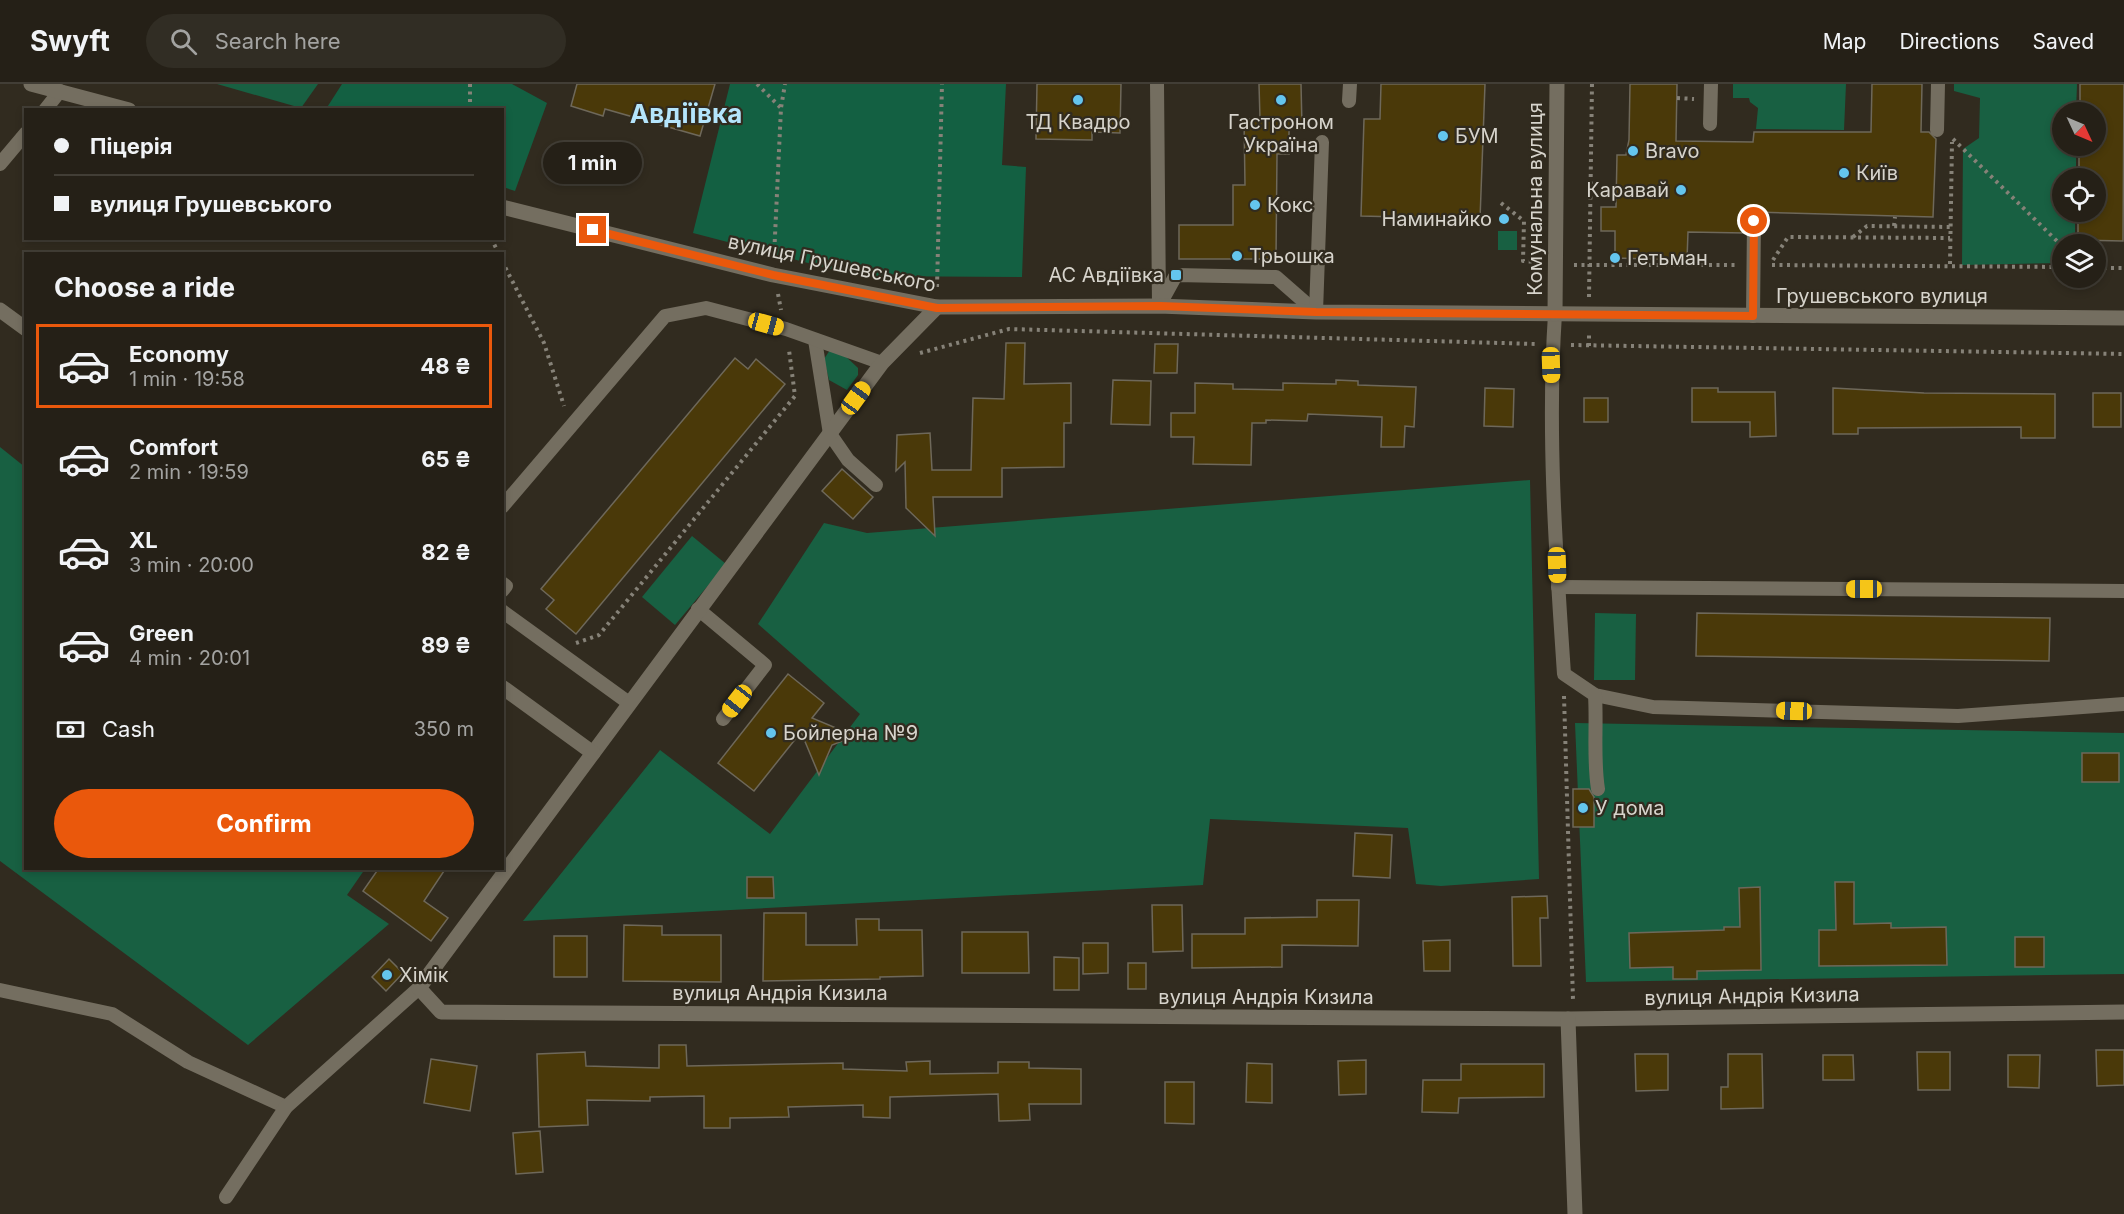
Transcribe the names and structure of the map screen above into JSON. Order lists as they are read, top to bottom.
{
  "streets": {
    "street": [
      "Комунальна вулиця",
      "вулиця Грушевського",
      "Грушевського вулиця",
      "вулиця Андрія Кизила"
    ]
  },
  "crossings": [
    ["Комунальна вулиця", "Грушевського вулиця"],
    ["вулиця Грушевського", "Грушевського вулиця"]
  ],
  "districts": ["Авдіївка"],
  "places": {
    "other": [
      "ТД Квадро",
      "Гастроном Україна",
      "БУМ",
      "Bravo",
      "Київ",
      "Каравай",
      "Кокс",
      "Наминайко",
      "Трьошка",
      "Гетьман",
      "Бойлерна №9",
      "У дома",
      "Хімік"
    ],
    "transit": ["АС Авдіївка"]
  },
  "north": "bottom right",
  "page": {
    "header": "Swyft",
    "search": "Search here",
    "nav": ["Map", "Directions", "Saved"],
    "banner": ["Піцерія", "вулиця Грушевського"],
    "bubble": "1 min",
    "heading": "Choose a ride",
    "list": [
      {
        "name": "Economy",
        "note": "1 min · 19:58",
        "value": "48 ₴"
      },
      {
        "name": "Comfort",
        "note": "2 min · 19:59",
        "value": "65 ₴"
      },
      {
        "name": "XL",
        "note": "3 min · 20:00",
        "value": "82 ₴"
      },
      {
        "name": "Green",
        "note": "4 min · 20:01",
        "value": "89 ₴"
      }
    ],
    "pay": ["Cash", "350 m"],
    "buttons": "Confirm"
  }
}
